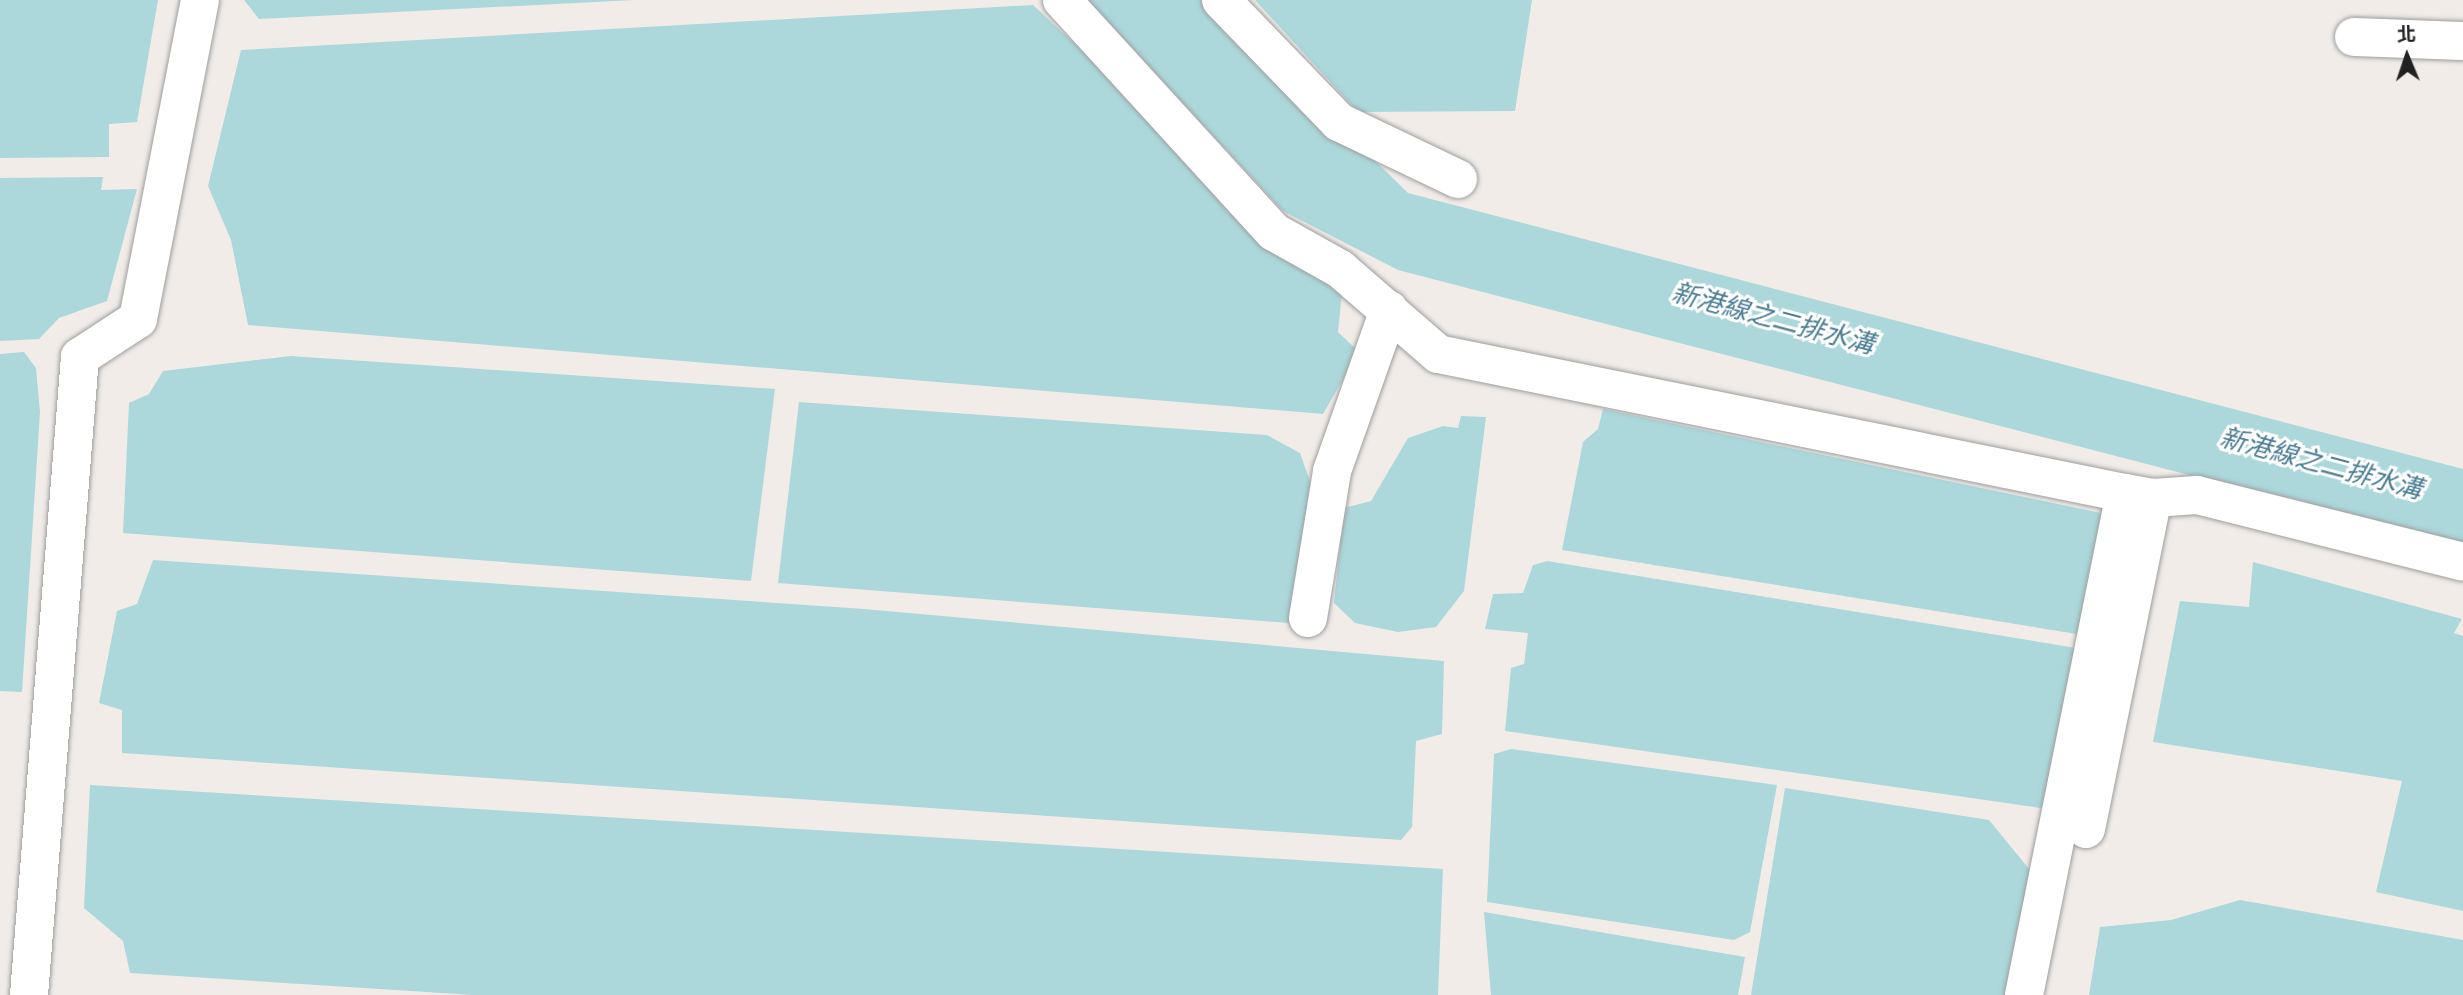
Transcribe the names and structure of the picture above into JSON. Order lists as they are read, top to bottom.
{
  "water": ["新港線之二排水溝"],
  "north": "top"
}
